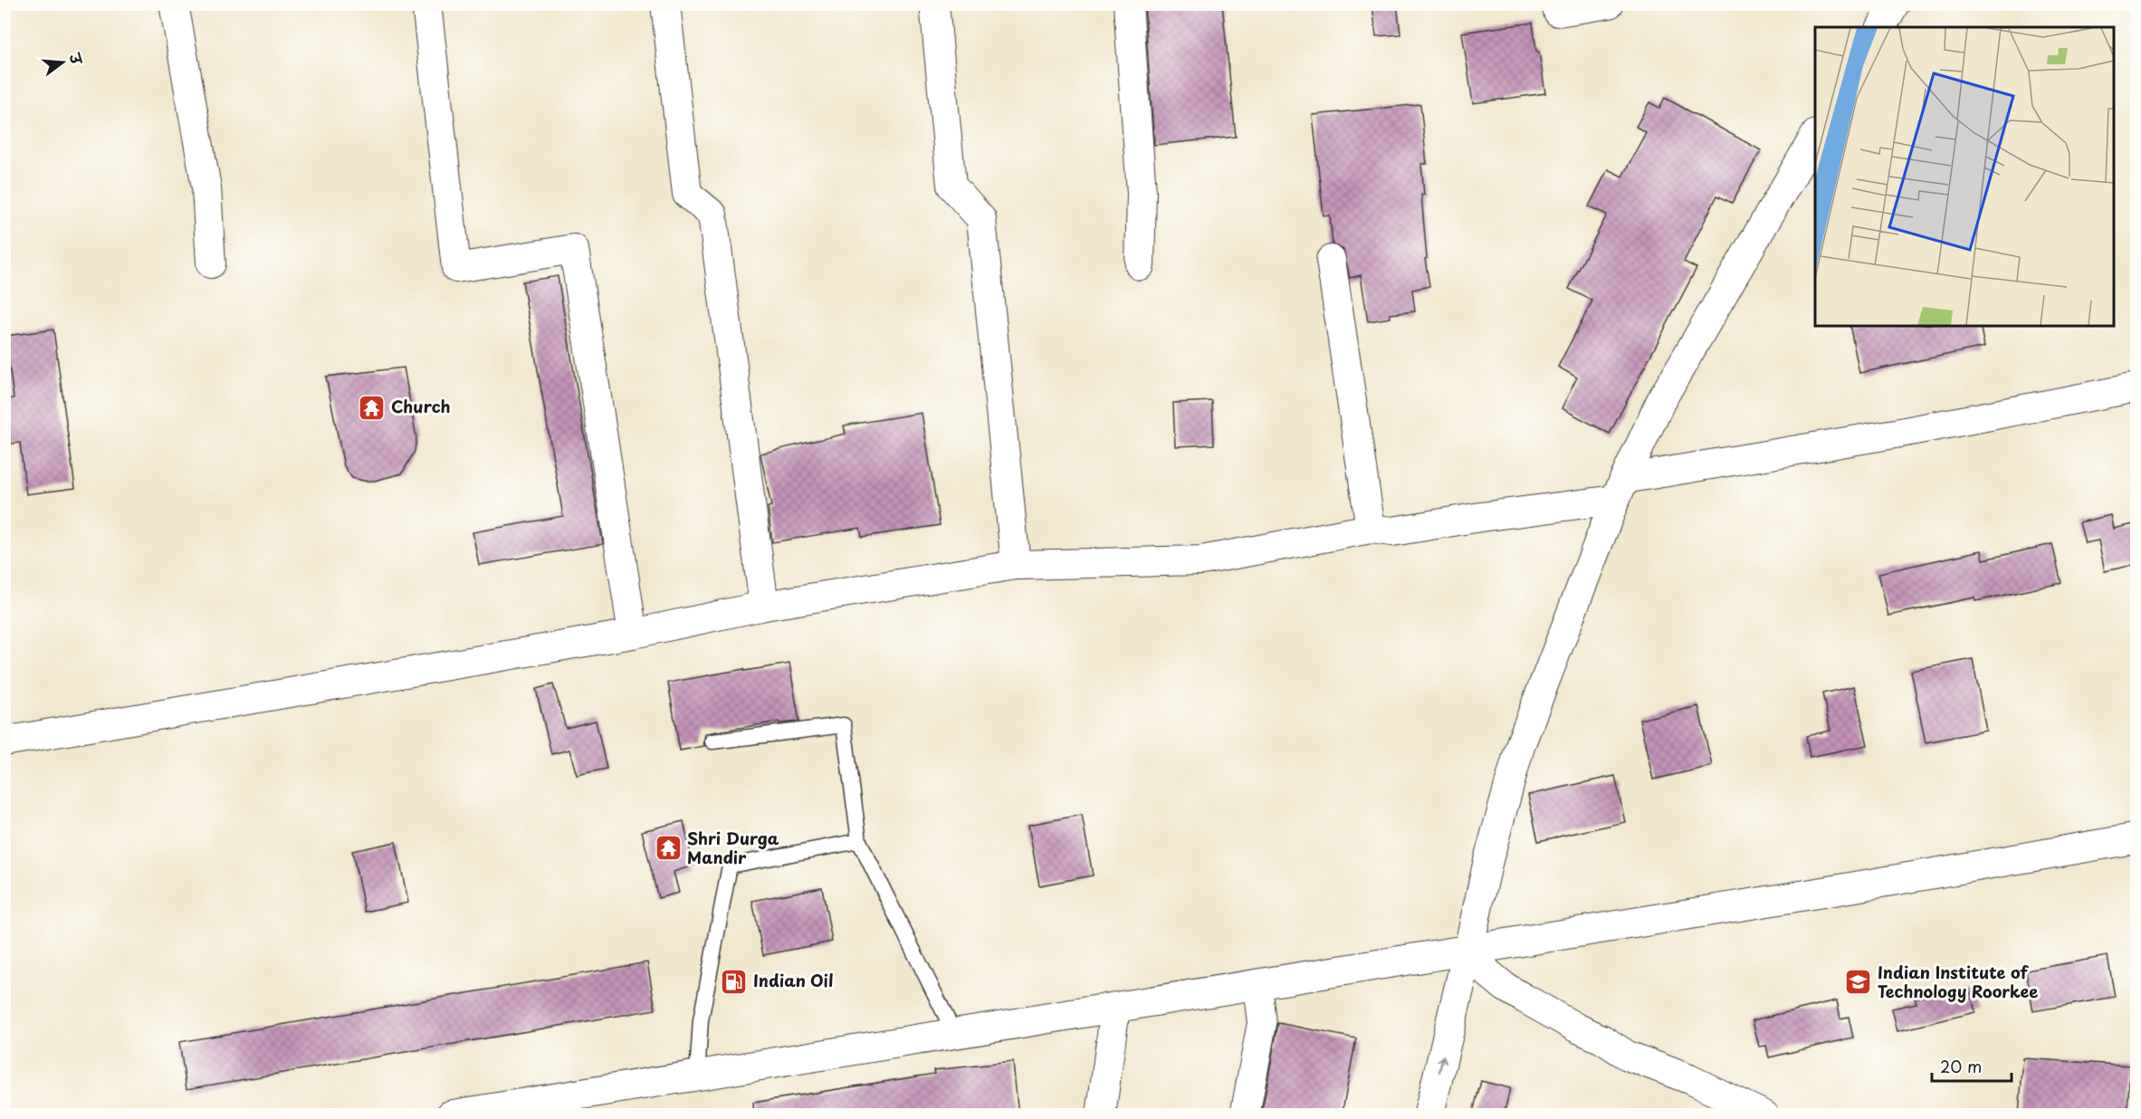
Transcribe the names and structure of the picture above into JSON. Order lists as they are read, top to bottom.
{
  "places": {
    "temple": ["Church", "Shri Durga Mandir"],
    "fuel station": ["Indian Oil"],
    "school or university": ["Indian Institute of Technology Roorkee"]
  },
  "scale_bar": "20 m",
  "north": "right"
}
